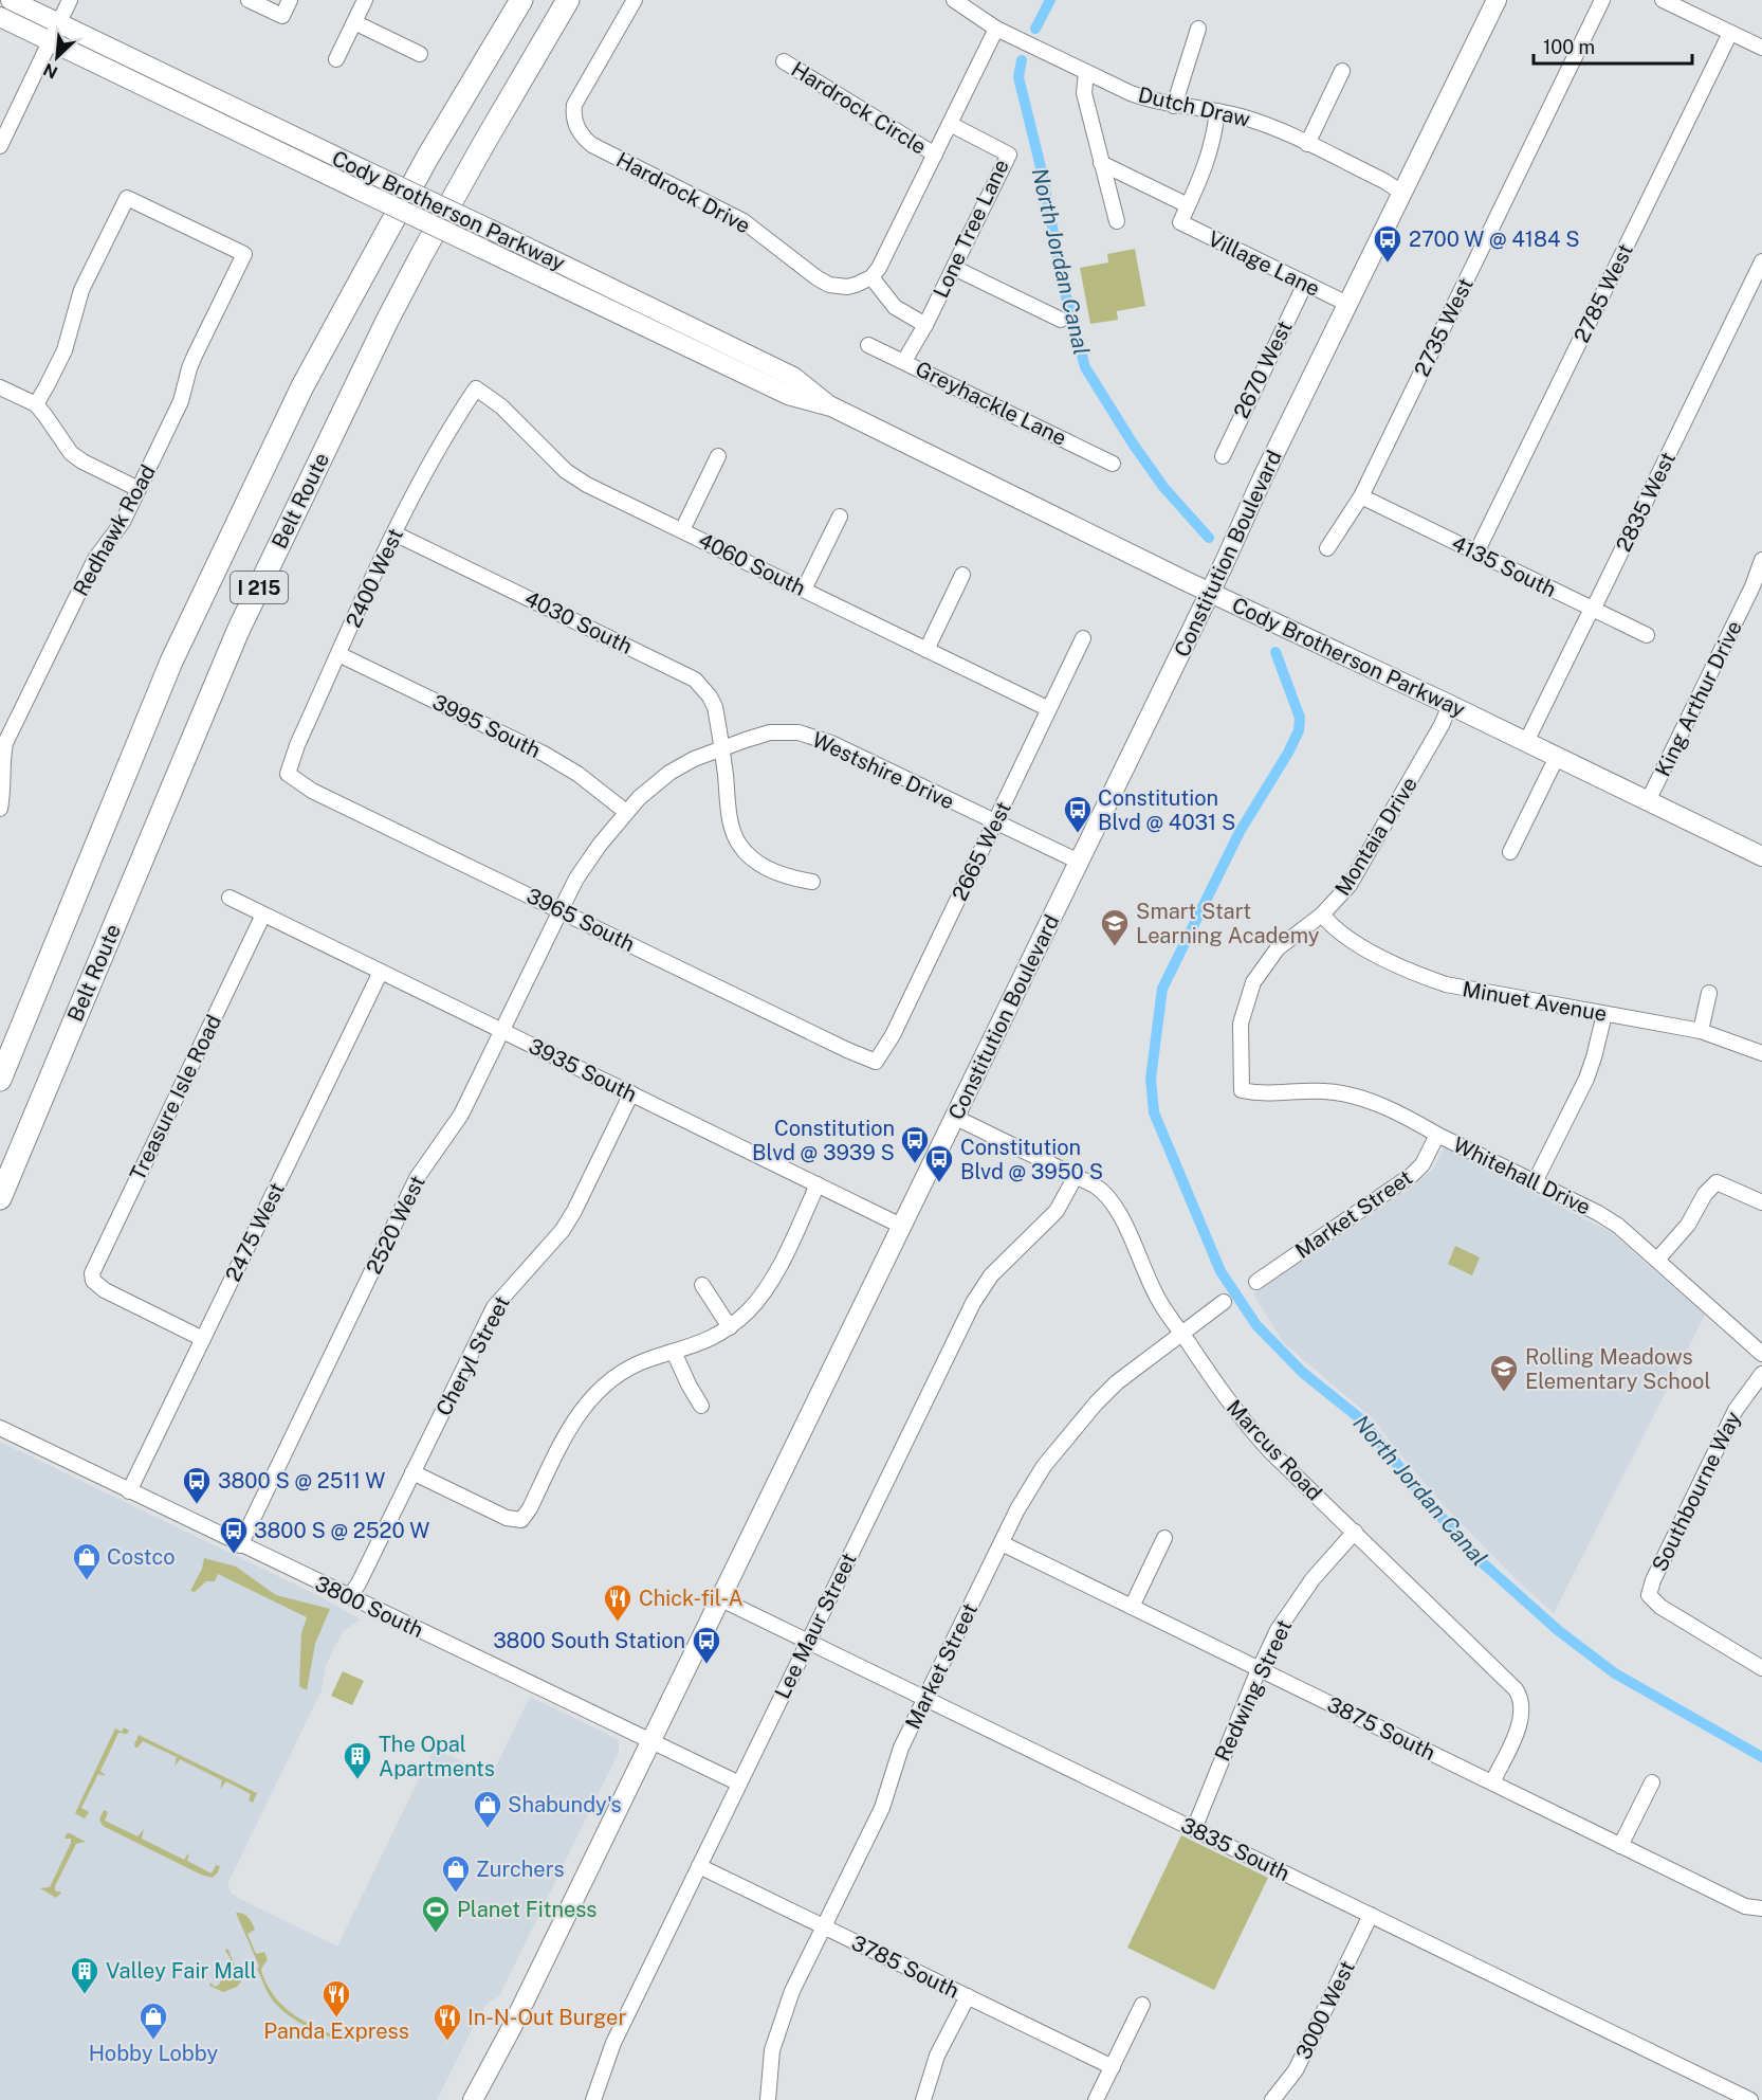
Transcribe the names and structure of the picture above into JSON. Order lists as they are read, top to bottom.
{
  "streets": {
    "highway": ["Belt Route", "I 215"],
    "main road": ["Cody Brotherson Parkway", "Constitution Boulevard"],
    "street": [
      "Dutch Draw",
      "Hardrock Circle",
      "Hardrock Drive",
      "Lone Tree Lane",
      "Village Lane",
      "2785 West",
      "2735 West",
      "2670 West",
      "Greyhackle Lane",
      "2835 West",
      "Redhawk Road",
      "4060 South",
      "4135 South",
      "2400 West",
      "4030 South",
      "King Arthur Drive",
      "3995 South",
      "Westshire Drive",
      "Montaia Drive",
      "2665 West",
      "3965 South",
      "Minuet Avenue",
      "3935 South",
      "Treasure Isle Road",
      "Whitehall Drive",
      "Market Street",
      "2520 West",
      "2475 West",
      "Cheryl Street",
      "Marcus Road",
      "Southbourne Way",
      "3800 South",
      "Lee Maur Street",
      "Redwing Street",
      "3875 South",
      "3835 South",
      "3785 South",
      "3000 West"
    ]
  },
  "crossings": [
    ["Dutch Draw", "Constitution Boulevard"],
    ["Cody Brotherson Parkway", "2835 West"],
    ["Cody Brotherson Parkway", "Constitution Boulevard"],
    ["Cody Brotherson Parkway", "King Arthur Drive"],
    ["Cody Brotherson Parkway", "Montaia Drive"],
    ["Lone Tree Lane", "Greyhackle Lane"],
    ["Village Lane", "2670 West"],
    ["Village Lane", "Constitution Boulevard"],
    ["2785 West", "4135 South"],
    ["2735 West", "4135 South"],
    ["2835 West", "4135 South"],
    ["Constitution Boulevard", "Westshire Drive"],
    ["Constitution Boulevard", "3935 South"],
    ["Constitution Boulevard", "Marcus Road"],
    ["Constitution Boulevard", "3800 South"],
    ["Constitution Boulevard", "3835 South"],
    ["4060 South", "2400 West"],
    ["4060 South", "2665 West"],
    ["2400 West", "4030 South"],
    ["2400 West", "3995 South"],
    ["2400 West", "3965 South"],
    ["4030 South", "Westshire Drive"],
    ["3995 South", "Westshire Drive"],
    ["Westshire Drive", "2665 West"],
    ["Westshire Drive", "3965 South"],
    ["Westshire Drive", "2520 West"],
    ["Montaia Drive", "Minuet Avenue"],
    ["Montaia Drive", "Whitehall Drive"],
    ["2665 West", "3965 South"],
    ["3965 South", "2520 West"],
    ["3935 South", "Treasure Isle Road"],
    ["3935 South", "2520 West"],
    ["3935 South", "2475 West"],
    ["3935 South", "Cheryl Street"],
    ["Treasure Isle Road", "2475 West"],
    ["Whitehall Drive", "Market Street"],
    ["Market Street", "Marcus Road"],
    ["Market Street", "3875 South"],
    ["Market Street", "3835 South"],
    ["Market Street", "3785 South"],
    ["2520 West", "3800 South"],
    ["2475 West", "3800 South"],
    ["Cheryl Street", "3800 South"],
    ["Marcus Road", "Lee Maur Street"],
    ["Marcus Road", "Redwing Street"],
    ["Marcus Road", "3875 South"],
    ["3800 South", "Lee Maur Street"],
    ["Lee Maur Street", "3835 South"],
    ["Lee Maur Street", "3785 South"],
    ["Redwing Street", "3875 South"],
    ["Redwing Street", "3835 South"],
    ["3835 South", "3000 West"]
  ],
  "water": ["North Jordan Canal"],
  "places": {
    "bus stop": [
      "2700 W @ 4184 S",
      "Constitution Blvd @ 4031 S",
      "Constitution Blvd @ 3939 S",
      "Constitution Blvd @ 3950 S",
      "3800 S @ 2511 W",
      "3800 S @ 2520 W",
      "3800 South Station"
    ],
    "school or university": ["Smart Start Learning Academy", "Rolling Meadows Elementary School"],
    "shop": [
      "Costco",
      "Shabundy's",
      "Zurchers",
      "Hobby Lobby"
    ],
    "restaurant": ["Chick-fil-A", "Panda Express", "In-N-Out Burger"],
    "building": ["The Opal Apartments", "Valley Fair Mall"],
    "sports": ["Planet Fitness"]
  },
  "scale_bar": "100 m",
  "north": "bottom left"
}
